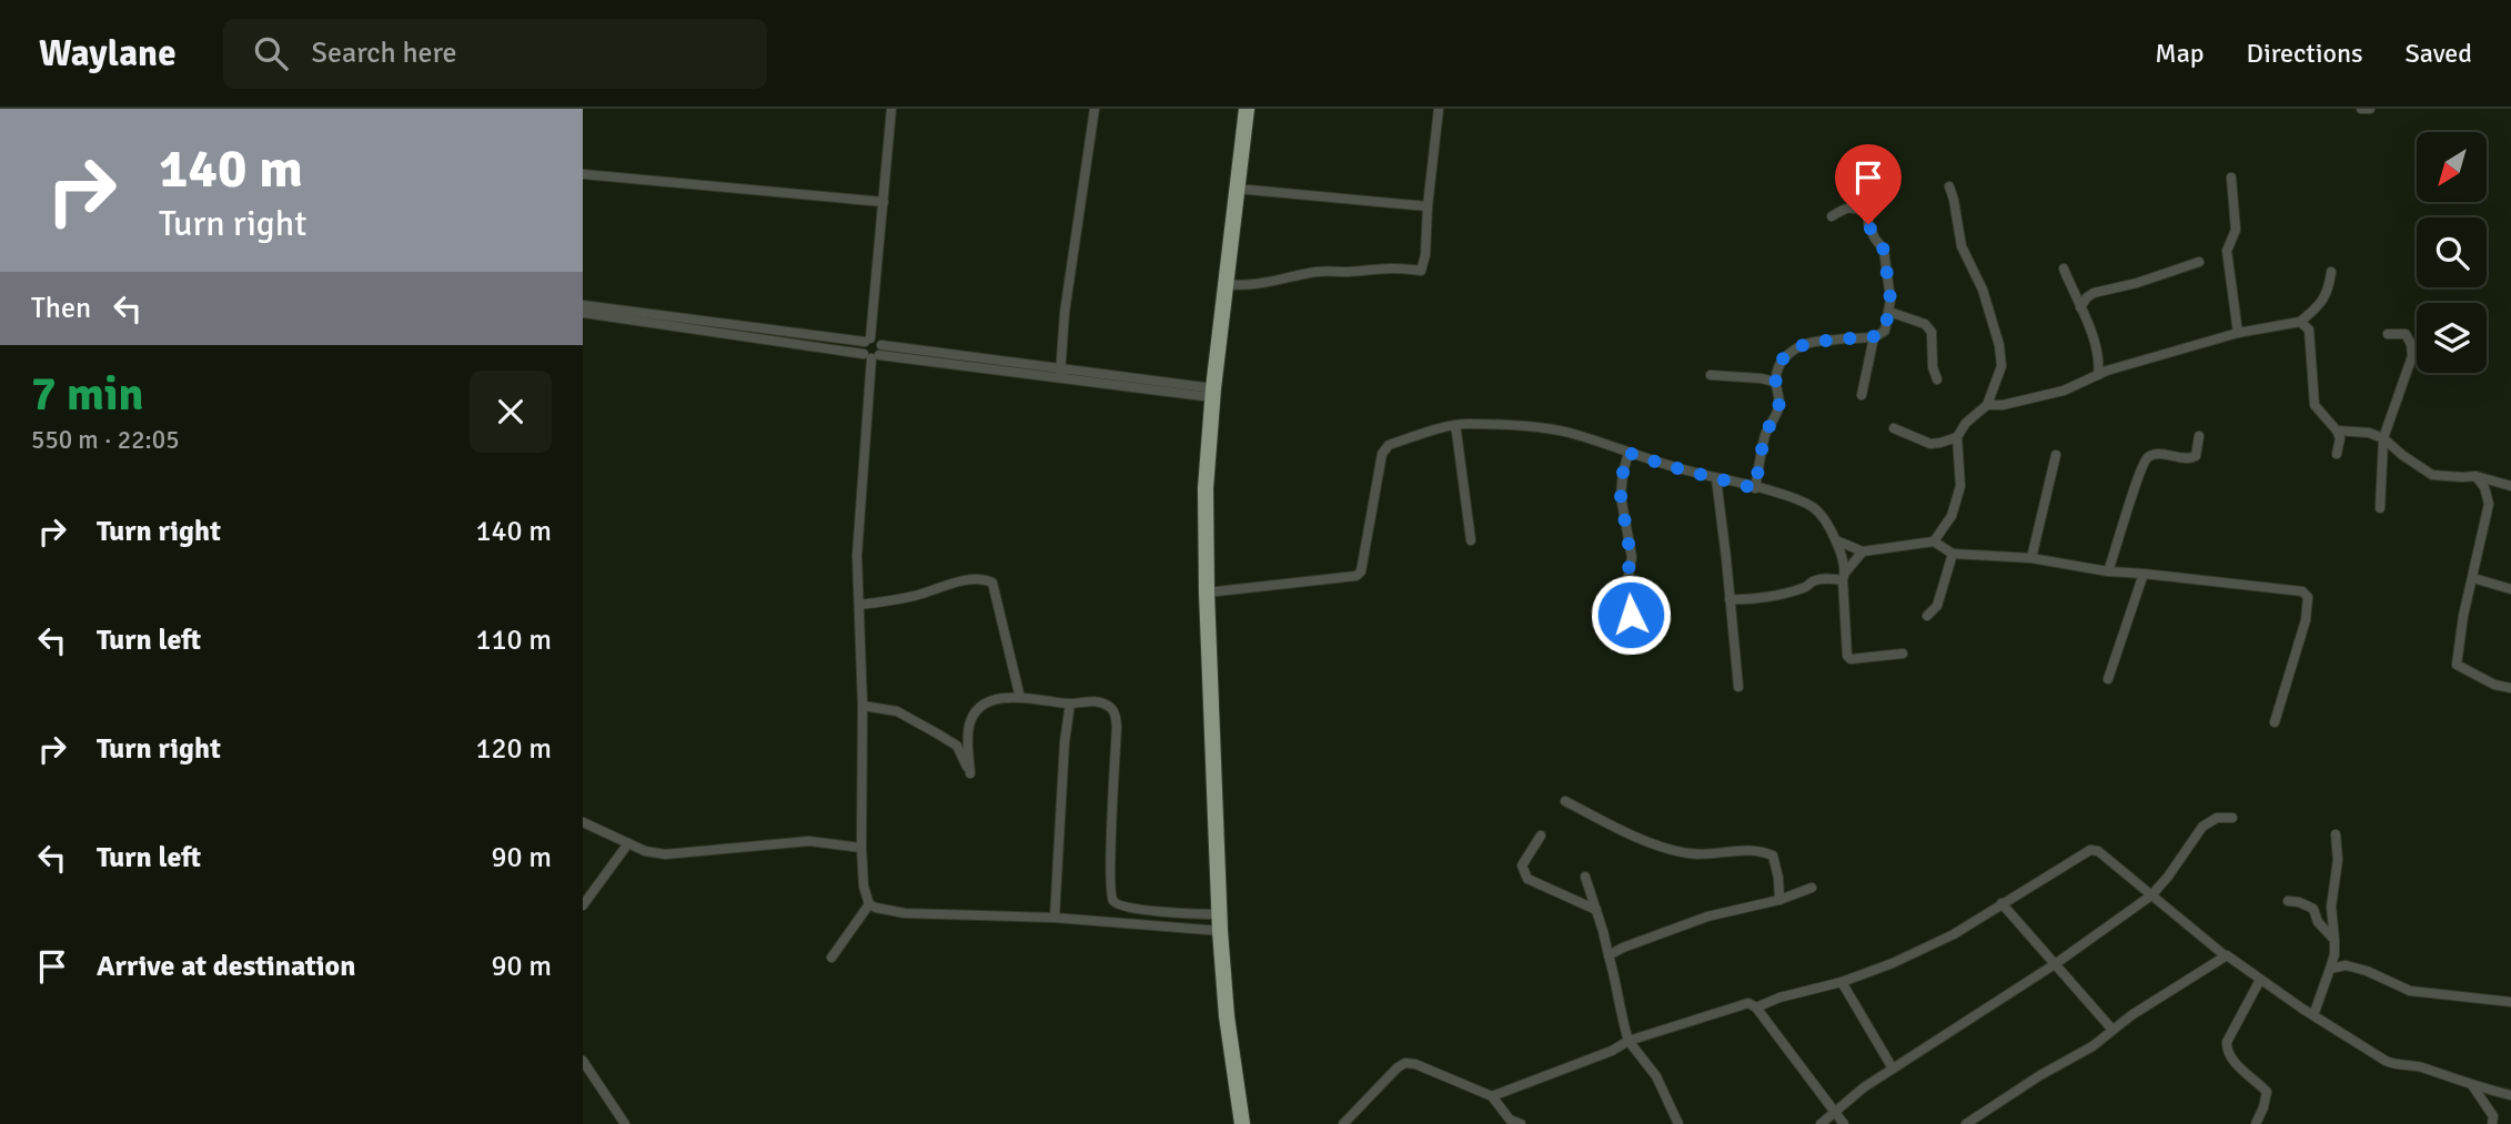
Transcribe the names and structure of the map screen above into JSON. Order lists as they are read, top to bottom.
{
  "north": "bottom left",
  "page": {
    "header": "Waylane",
    "search": "Search here",
    "nav": ["Map", "Directions", "Saved"],
    "turn": ["140 m", "Turn right"],
    "then": "Then",
    "heading": ["7 min", "550 m · 22:05"],
    "list": [
      {
        "name": "Turn right",
        "value": "140 m"
      },
      {
        "name": "Turn left",
        "value": "110 m"
      },
      {
        "name": "Turn right",
        "value": "120 m"
      },
      {
        "name": "Turn left",
        "value": "90 m"
      },
      {
        "name": "Arrive at destination",
        "value": "90 m"
      }
    ]
  }
}
